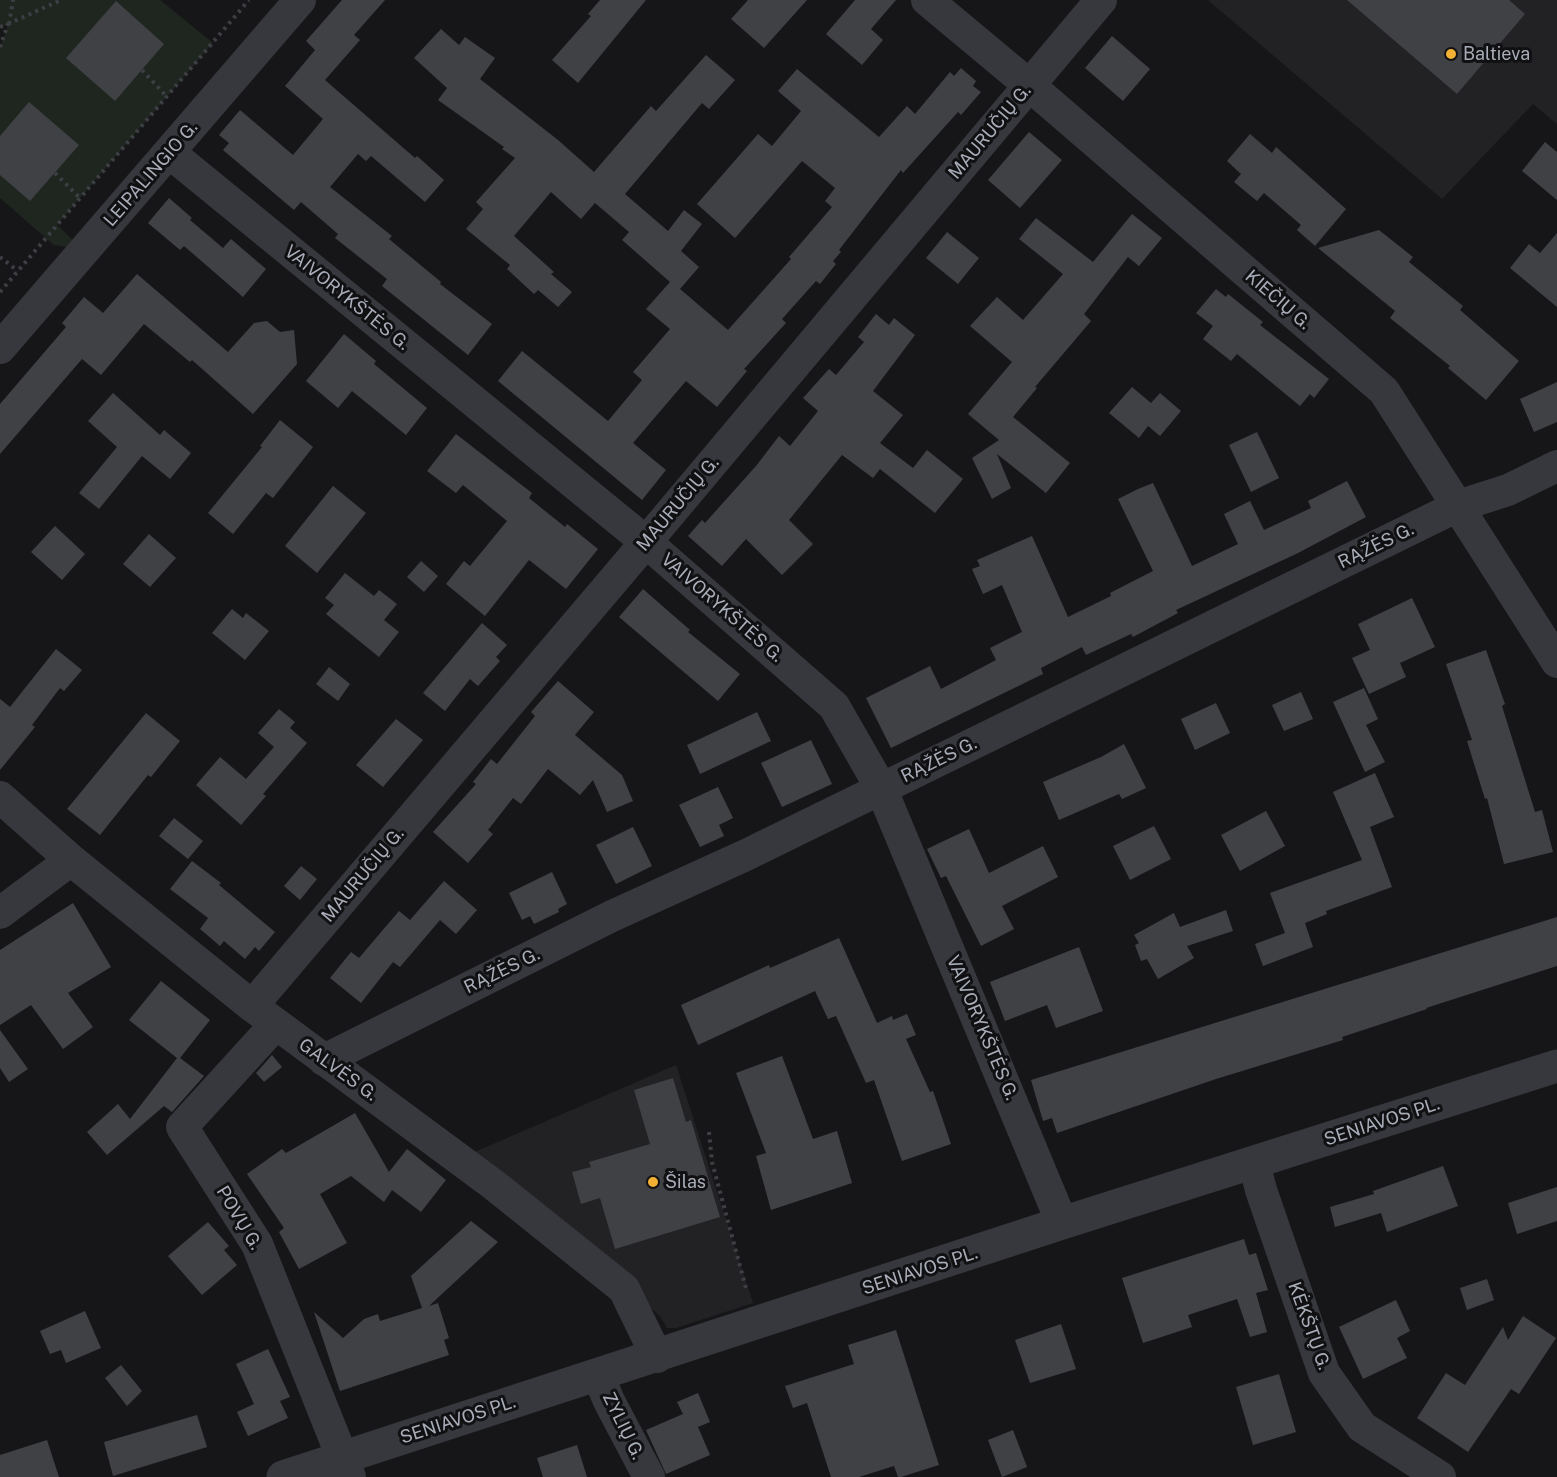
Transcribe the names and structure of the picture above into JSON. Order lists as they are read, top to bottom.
{
  "streets": {
    "street": [
      "MAURUČIŲ G.",
      "LEIPALINGIO G.",
      "VAIVORYKŠTĖS G.",
      "KIEČIŲ G.",
      "RĄŽĖS G.",
      "GALVĖS G.",
      "SENIAVOS PL.",
      "POVŲ G.",
      "KĖKŠTŲ G.",
      "ZYLIŲ G."
    ]
  },
  "crossings": [
    ["MAURUČIŲ G.", "VAIVORYKŠTĖS G."],
    ["MAURUČIŲ G.", "KIEČIŲ G."],
    ["MAURUČIŲ G.", "GALVĖS G."],
    ["MAURUČIŲ G.", "POVŲ G."],
    ["LEIPALINGIO G.", "VAIVORYKŠTĖS G."],
    ["VAIVORYKŠTĖS G.", "RĄŽĖS G."],
    ["VAIVORYKŠTĖS G.", "SENIAVOS PL."],
    ["KIEČIŲ G.", "RĄŽĖS G."],
    ["RĄŽĖS G.", "GALVĖS G."],
    ["GALVĖS G.", "SENIAVOS PL."],
    ["GALVĖS G.", "POVŲ G."],
    ["SENIAVOS PL.", "POVŲ G."],
    ["SENIAVOS PL.", "KĖKŠTŲ G."],
    ["SENIAVOS PL.", "ZYLIŲ G."]
  ],
  "places": ["Baltieva", "Šilas"]
}
